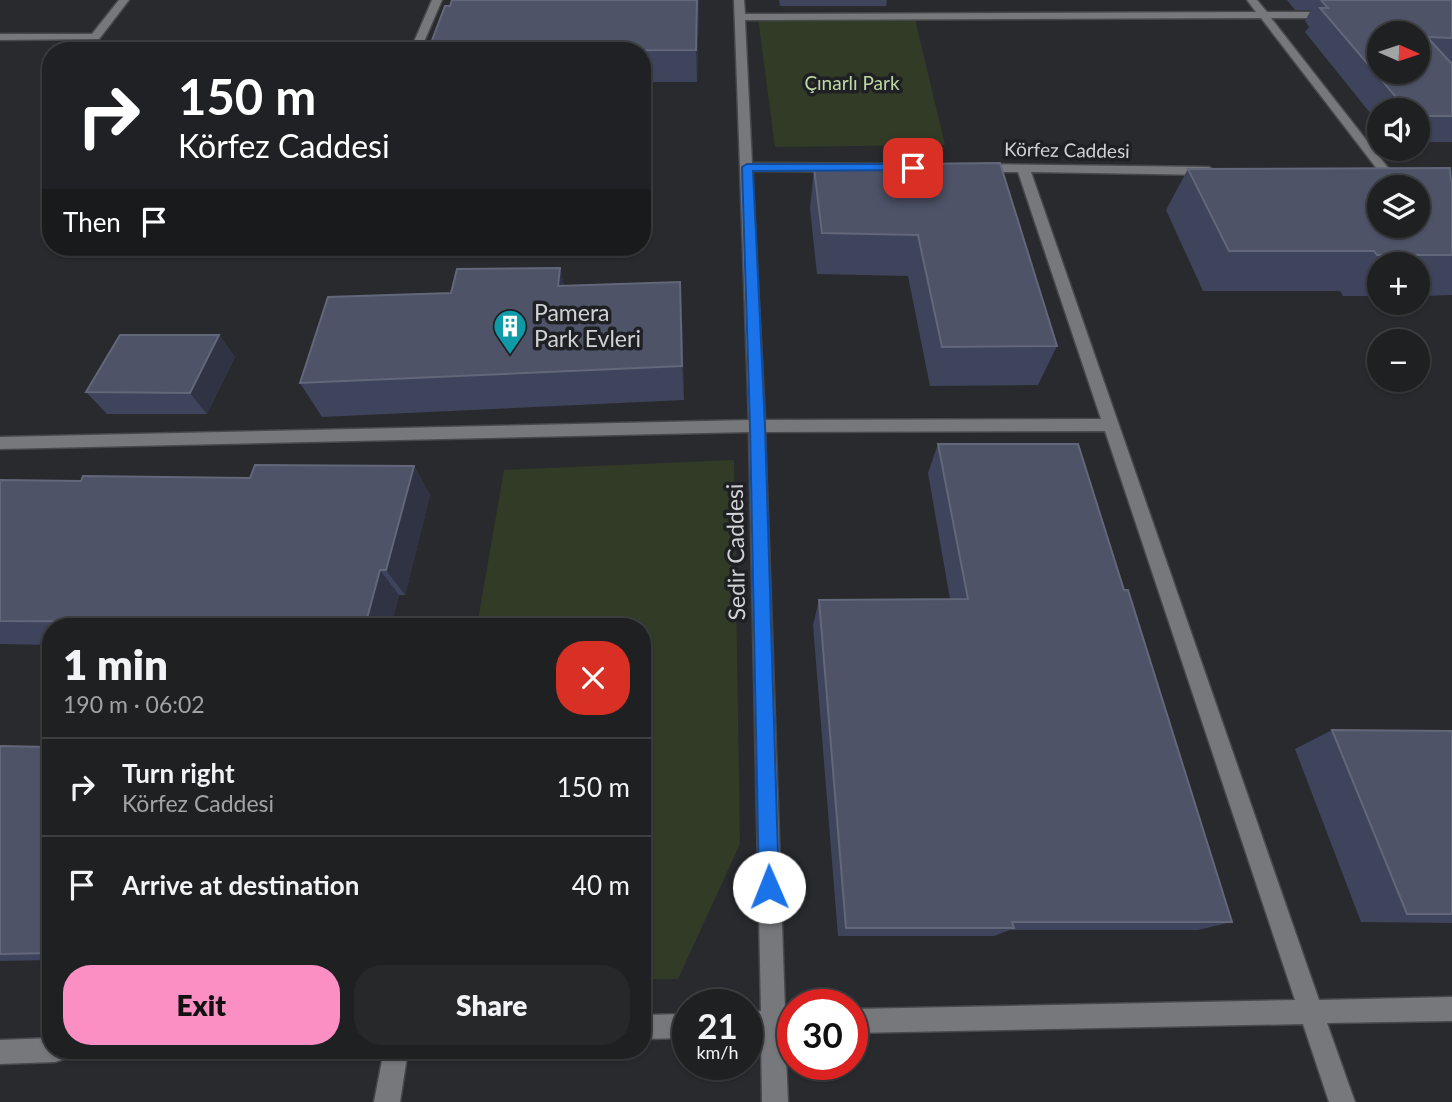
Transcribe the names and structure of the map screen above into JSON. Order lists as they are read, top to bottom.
{
  "streets": {
    "street": ["Körfez Caddesi", "Sedir Caddesi"]
  },
  "parks": ["Çınarlı Park"],
  "places": {
    "building": ["Pamera Park Evleri"]
  },
  "north": "right",
  "page": {
    "map_buttons": ["+", "−"],
    "turn": ["150 m", "Körfez Caddesi"],
    "then": "Then",
    "heading": ["1 min", "190 m · 06:02"],
    "list": [
      {
        "name": "Turn right",
        "note": "Körfez Caddesi",
        "value": "150 m"
      },
      {
        "name": "Arrive at destination",
        "value": "40 m"
      }
    ],
    "buttons": ["Exit", "Share"],
    "speed": "21 km/h",
    "limit": "30"
  }
}
